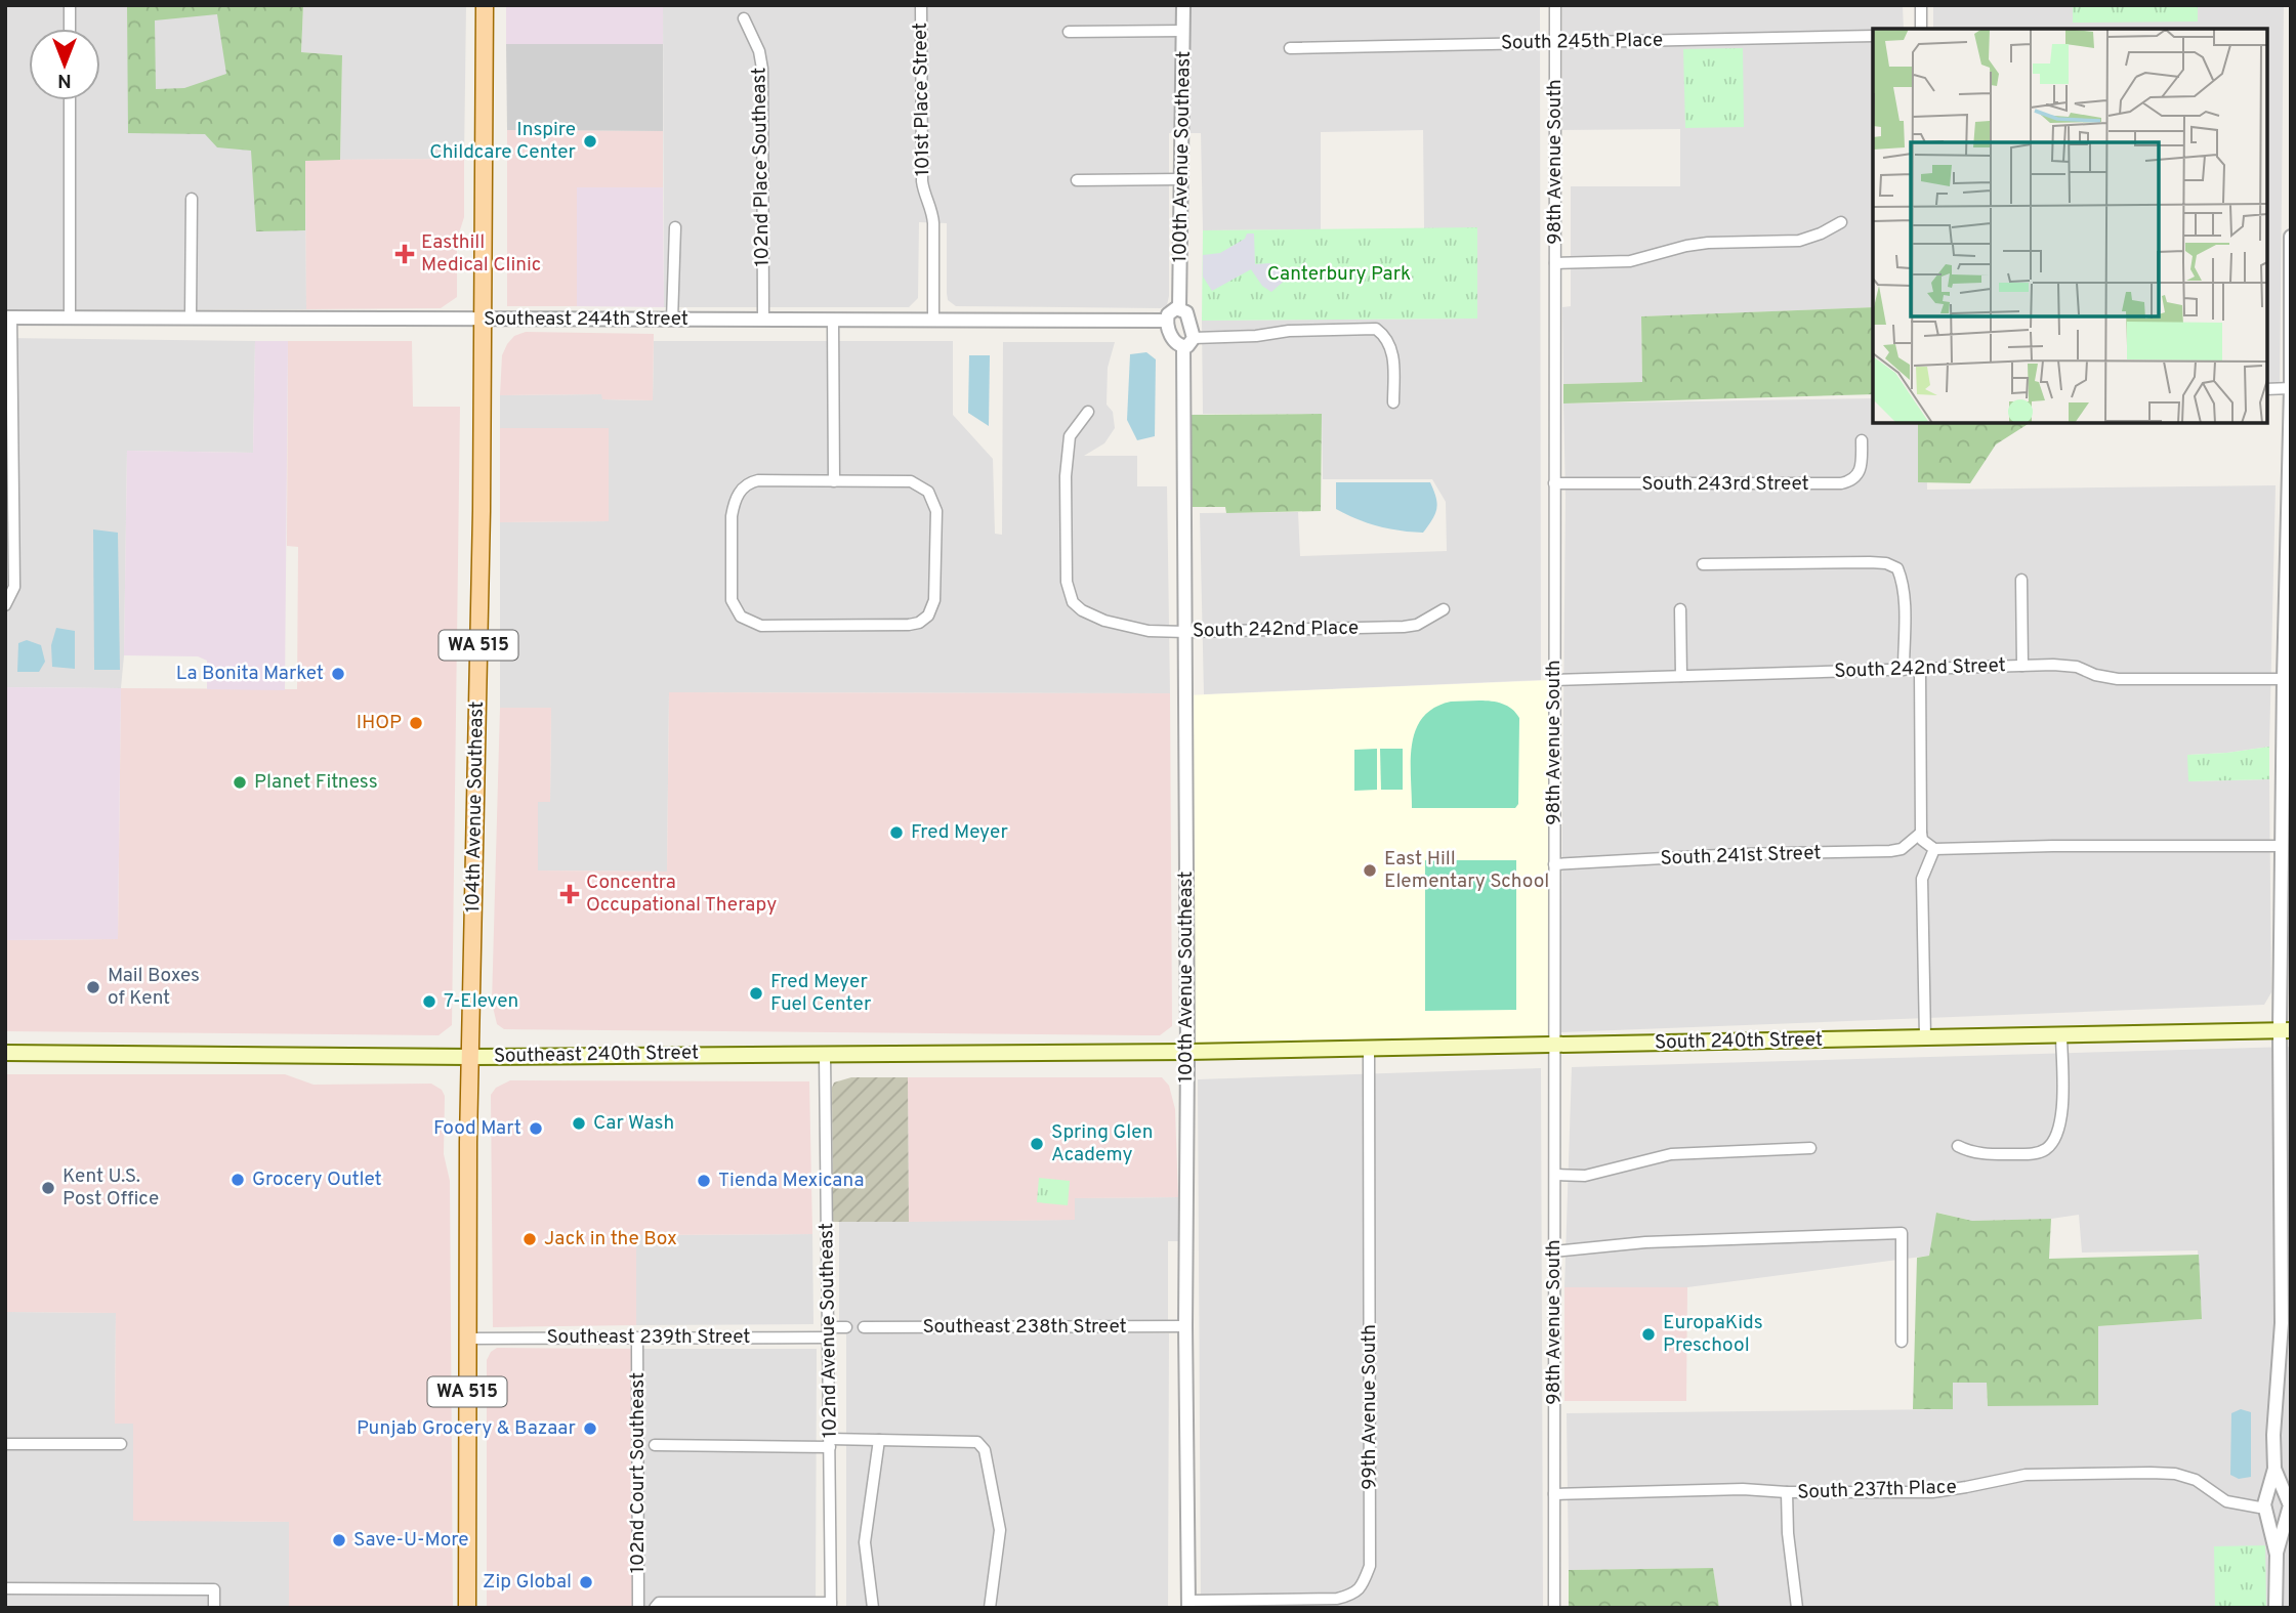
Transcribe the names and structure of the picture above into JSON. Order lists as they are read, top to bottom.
{
  "streets": {
    "main road": [
      "WA 515",
      "104th Avenue Southeast",
      "South 240th Street",
      "Southeast 240th Street"
    ],
    "street": [
      "South 245th Place",
      "101st Place Street",
      "100th Avenue Southeast",
      "98th Avenue South",
      "102nd Place Southeast",
      "Southeast 244th Street",
      "South 243rd Street",
      "South 242nd Place",
      "South 242nd Street",
      "South 241st Street",
      "Southeast 238th Street",
      "102nd Avenue Southeast",
      "Southeast 239th Street",
      "99th Avenue South",
      "102nd Court Southeast",
      "South 237th Place"
    ]
  },
  "crossings": [
    ["South 245th Place", "98th Avenue South"],
    ["101st Place Street", "Southeast 244th Street"],
    ["100th Avenue Southeast", "Southeast 244th Street"],
    ["100th Avenue Southeast", "South 242nd Place"],
    ["100th Avenue Southeast", "South 240th Street"],
    ["100th Avenue Southeast", "Southeast 240th Street"],
    ["100th Avenue Southeast", "Southeast 238th Street"],
    ["100th Avenue Southeast", "99th Avenue South"],
    ["98th Avenue South", "South 243rd Street"],
    ["98th Avenue South", "South 242nd Street"],
    ["98th Avenue South", "South 241st Street"],
    ["98th Avenue South", "South 240th Street"],
    ["98th Avenue South", "South 237th Place"],
    ["102nd Place Southeast", "Southeast 244th Street"],
    ["Southeast 244th Street", "104th Avenue Southeast"],
    ["104th Avenue Southeast", "Southeast 240th Street"],
    ["104th Avenue Southeast", "Southeast 239th Street"],
    ["South 240th Street", "Southeast 240th Street"],
    ["South 240th Street", "99th Avenue South"],
    ["Southeast 240th Street", "102nd Avenue Southeast"],
    ["102nd Avenue Southeast", "Southeast 239th Street"],
    ["Southeast 239th Street", "102nd Court Southeast"]
  ],
  "parks": ["Canterbury Park"],
  "places": {
    "other": [
      "Inspire Childcare Center",
      "La Bonita Market",
      "IHOP",
      "Planet Fitness",
      "Fred Meyer",
      "East Hill Elementary School",
      "Mail Boxes of Kent",
      "Fred Meyer Fuel Center",
      "7-Eleven",
      "Car Wash",
      "Food Mart",
      "Spring Glen Academy",
      "Grocery Outlet",
      "Tienda Mexicana",
      "Kent U.S. Post Office",
      "Jack in the Box",
      "EuropaKids Preschool",
      "Punjab Grocery & Bazaar",
      "Save-U-More",
      "Zip Global"
    ],
    "health": ["Easthill Medical Clinic", "Concentra Occupational Therapy"]
  },
  "north": "bottom"
}
